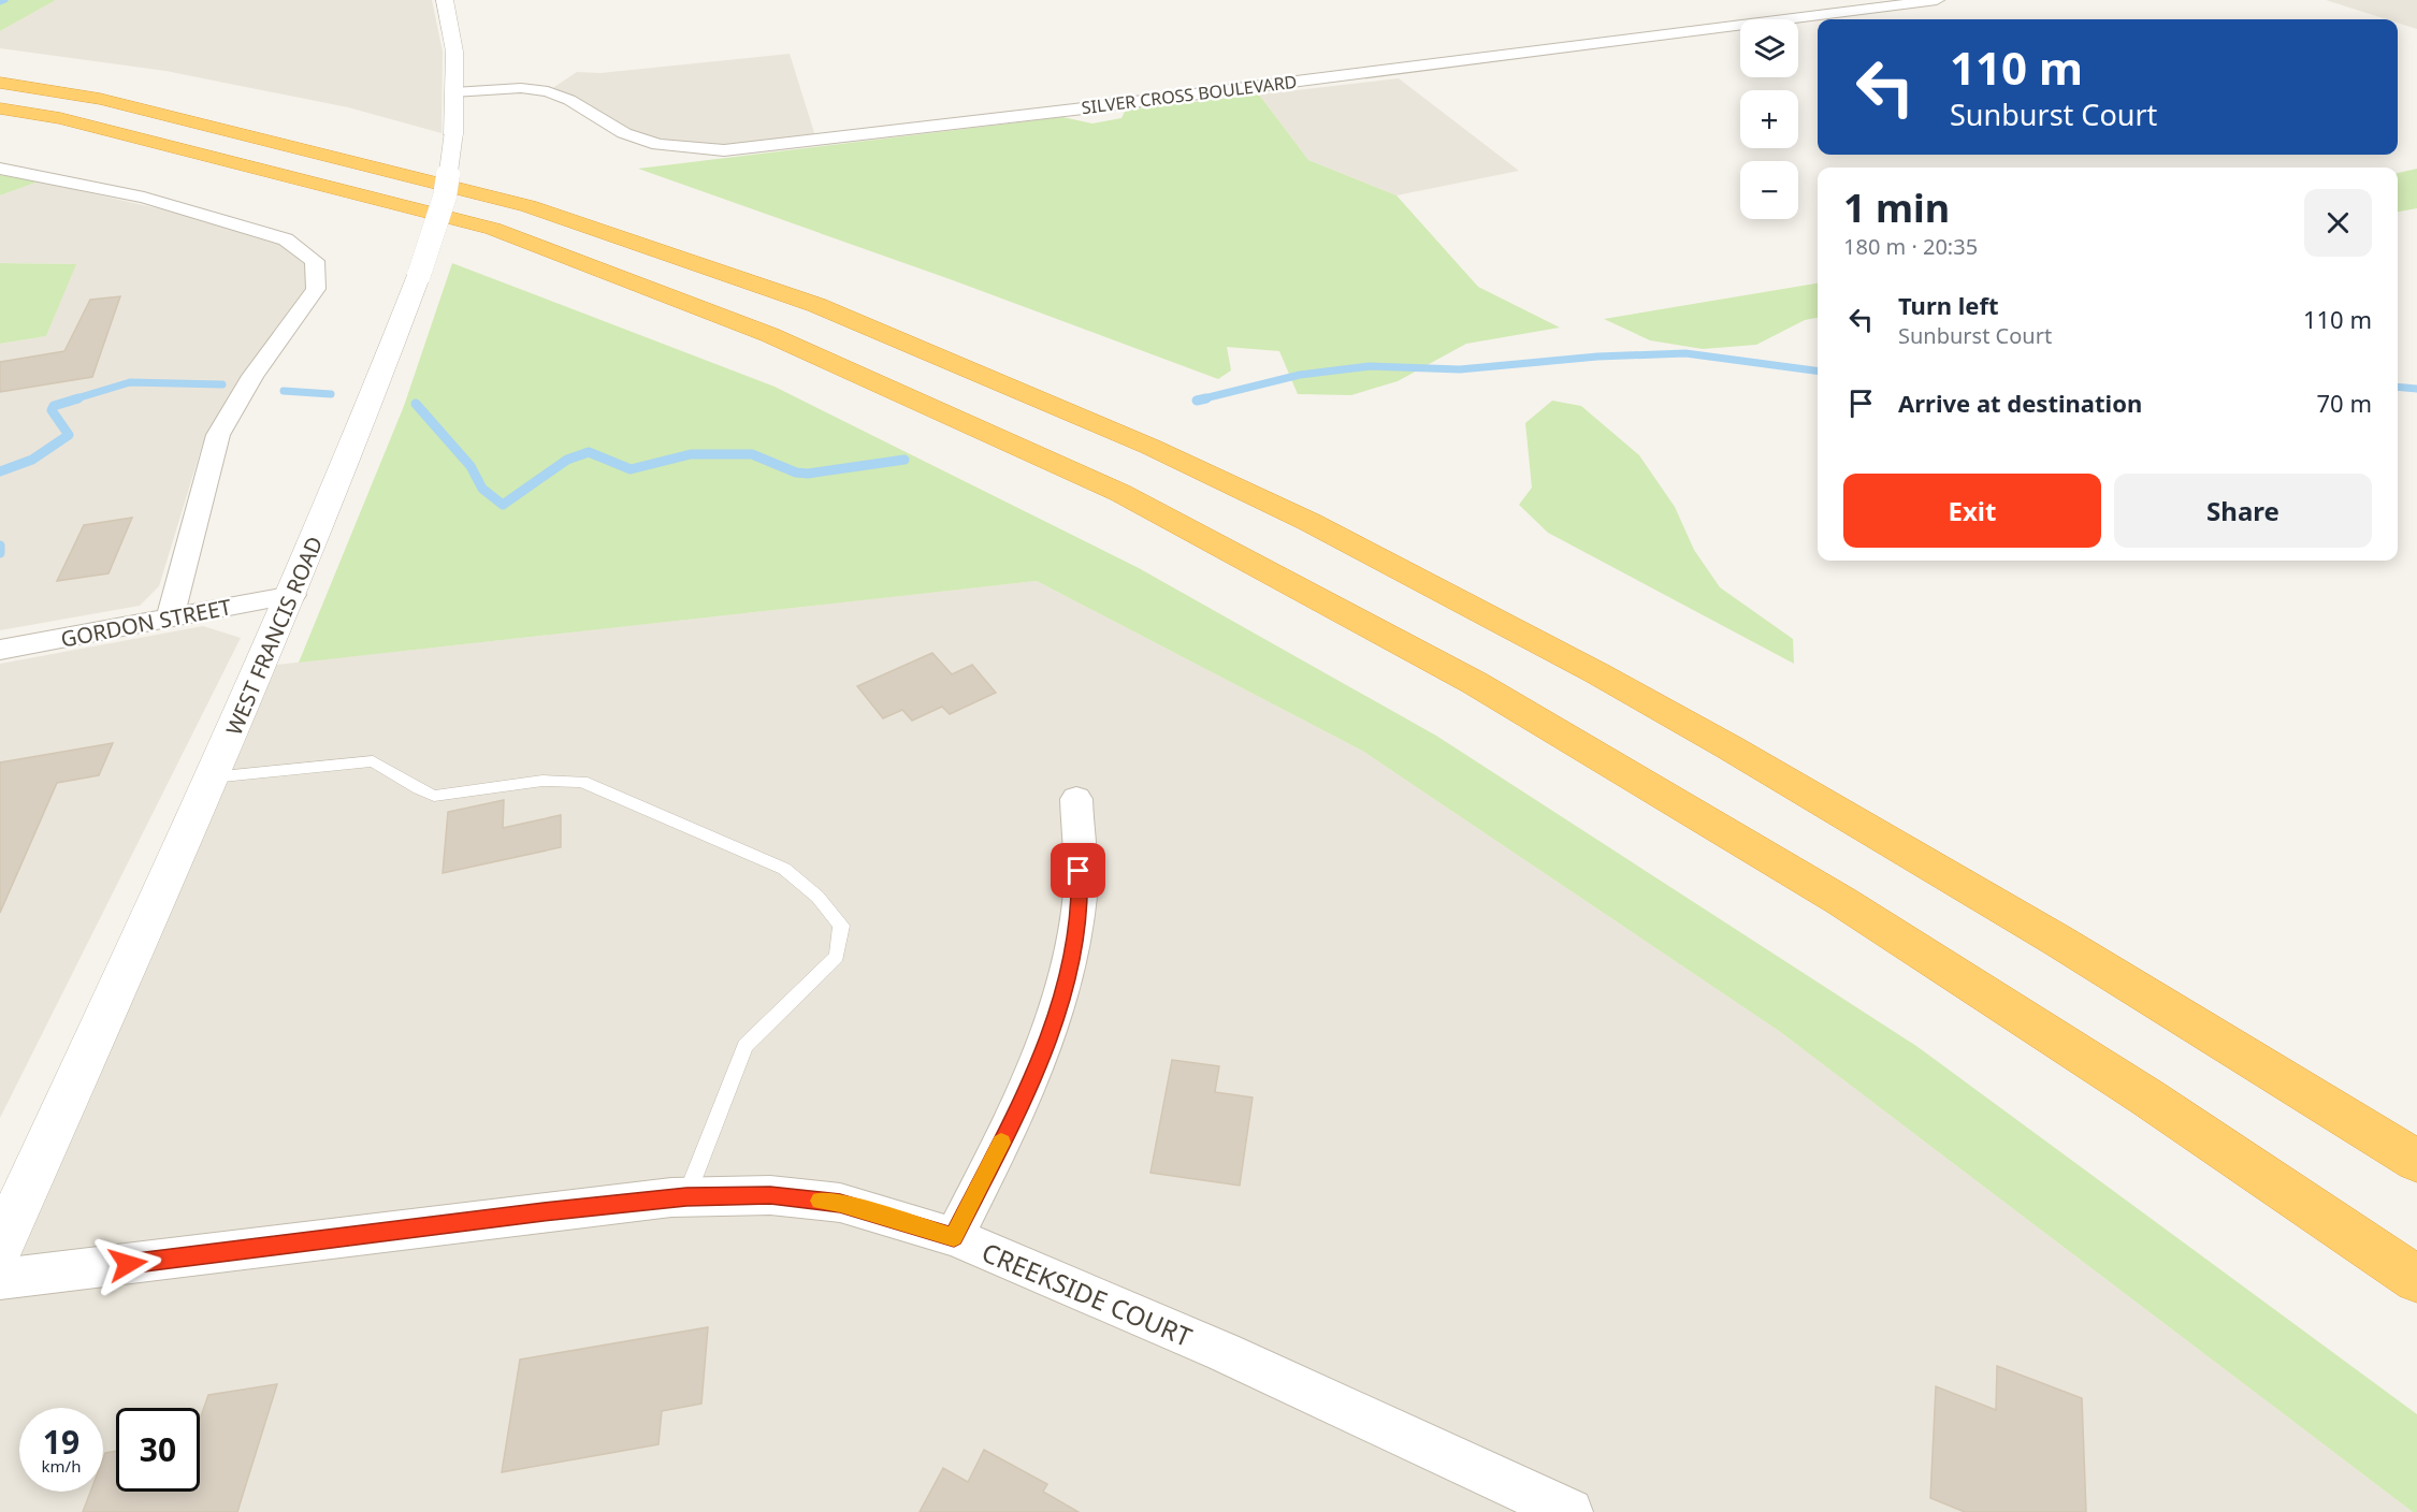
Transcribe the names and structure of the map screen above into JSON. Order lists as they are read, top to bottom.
{
  "streets": {
    "street": [
      "SILVER CROSS BOULEVARD",
      "GORDON STREET",
      "WEST FRANCIS ROAD",
      "CREEKSIDE COURT"
    ]
  },
  "crossings": [
    ["SILVER CROSS BOULEVARD", "WEST FRANCIS ROAD"],
    ["GORDON STREET", "WEST FRANCIS ROAD"]
  ],
  "page": {
    "map_buttons": ["+", "−"],
    "turn": ["110 m", "Sunburst Court"],
    "heading": ["1 min", "180 m · 20:35"],
    "list": [
      {
        "name": "Turn left",
        "note": "Sunburst Court",
        "value": "110 m"
      },
      {
        "name": "Arrive at destination",
        "value": "70 m"
      }
    ],
    "buttons": ["Exit", "Share"],
    "speed": "19 km/h",
    "limit": "30"
  }
}
